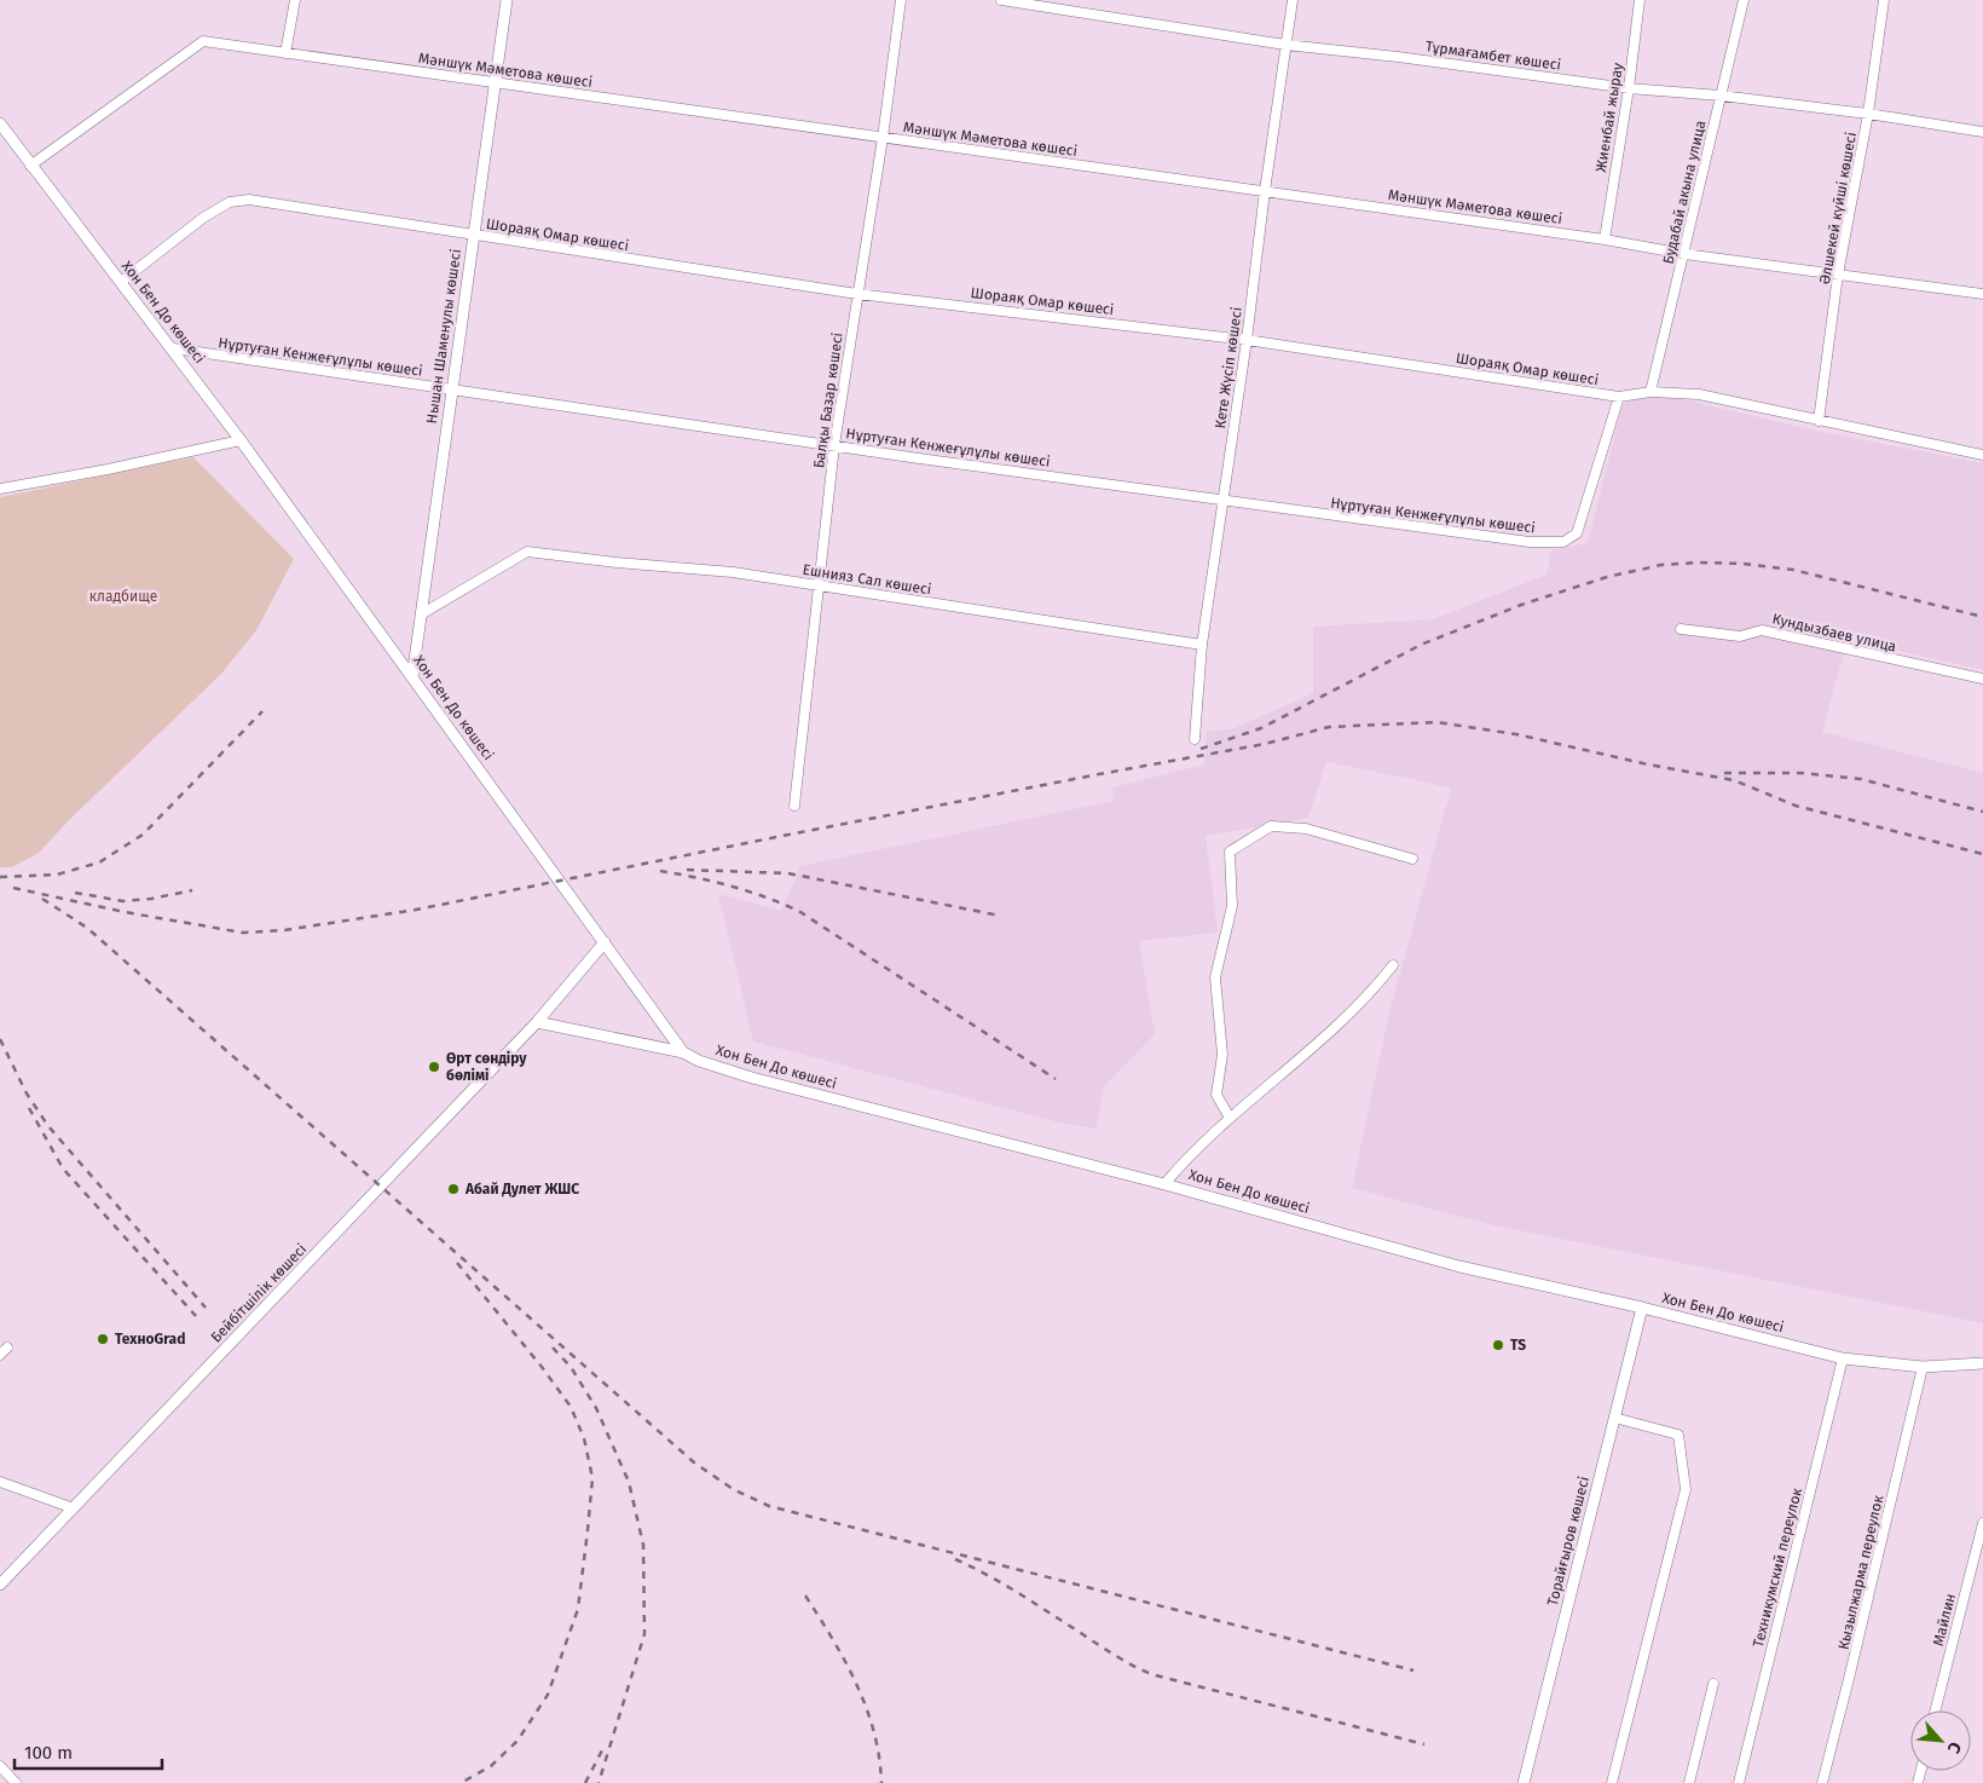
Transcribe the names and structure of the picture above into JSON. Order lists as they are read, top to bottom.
{
  "streets": {
    "street": [
      "Тұрмағамбет көшесі",
      "Мәншүк Мәметова көшесі",
      "Жиенбай жырау",
      "Будабай акына улица",
      "Әлшекей күйші көшесі",
      "Шораяқ Омар көшесі",
      "Хон Бен До көшесі",
      "Нышан Шаменулы көшесі",
      "Нұртуған Кенжеғұлұлы көшесі",
      "Кете Жүсіп көшесі",
      "Балқы Базар көшесі",
      "Ешнияз Сал көшесі",
      "Кундызбаев улица",
      "Бейбітшілік көшесі",
      "Торайғыров көшесі",
      "Техникумский переулок",
      "Кызылжарма переулок",
      "Майлин"
    ]
  },
  "crossings": [
    ["Тұрмағамбет көшесі", "Жиенбай жырау"],
    ["Тұрмағамбет көшесі", "Будабай акына улица"],
    ["Тұрмағамбет көшесі", "Әлшекей күйші көшесі"],
    ["Тұрмағамбет көшесі", "Кете Жүсіп көшесі"],
    ["Мәншүк Мәметова көшесі", "Жиенбай жырау"],
    ["Мәншүк Мәметова көшесі", "Будабай акына улица"],
    ["Мәншүк Мәметова көшесі", "Әлшекей күйші көшесі"],
    ["Мәншүк Мәметова көшесі", "Хон Бен До көшесі"],
    ["Мәншүк Мәметова көшесі", "Нышан Шаменулы көшесі"],
    ["Мәншүк Мәметова көшесі", "Кете Жүсіп көшесі"],
    ["Мәншүк Мәметова көшесі", "Балқы Базар көшесі"],
    ["Будабай акына улица", "Шораяқ Омар көшесі"],
    ["Әлшекей күйші көшесі", "Шораяқ Омар көшесі"],
    ["Шораяқ Омар көшесі", "Хон Бен До көшесі"],
    ["Шораяқ Омар көшесі", "Нышан Шаменулы көшесі"],
    ["Шораяқ Омар көшесі", "Нұртуған Кенжеғұлұлы көшесі"],
    ["Шораяқ Омар көшесі", "Кете Жүсіп көшесі"],
    ["Шораяқ Омар көшесі", "Балқы Базар көшесі"],
    ["Хон Бен До көшесі", "Нышан Шаменулы көшесі"],
    ["Хон Бен До көшесі", "Нұртуған Кенжеғұлұлы көшесі"],
    ["Хон Бен До көшесі", "Бейбітшілік көшесі"],
    ["Хон Бен До көшесі", "Торайғыров көшесі"],
    ["Хон Бен До көшесі", "Техникумский переулок"],
    ["Хон Бен До көшесі", "Кызылжарма переулок"],
    ["Нышан Шаменулы көшесі", "Нұртуған Кенжеғұлұлы көшесі"],
    ["Нышан Шаменулы көшесі", "Ешнияз Сал көшесі"],
    ["Нұртуған Кенжеғұлұлы көшесі", "Кете Жүсіп көшесі"],
    ["Нұртуған Кенжеғұлұлы көшесі", "Балқы Базар көшесі"],
    ["Кете Жүсіп көшесі", "Ешнияз Сал көшесі"],
    ["Балқы Базар көшесі", "Ешнияз Сал көшесі"]
  ],
  "parks": ["кладбище"],
  "places": [
    "Өрт сөндіру бөлімі",
    "Абай Дулет ЖШС",
    "ТехноGrad",
    "TS"
  ],
  "scale_bar": "100 m",
  "north": "bottom right"
}
